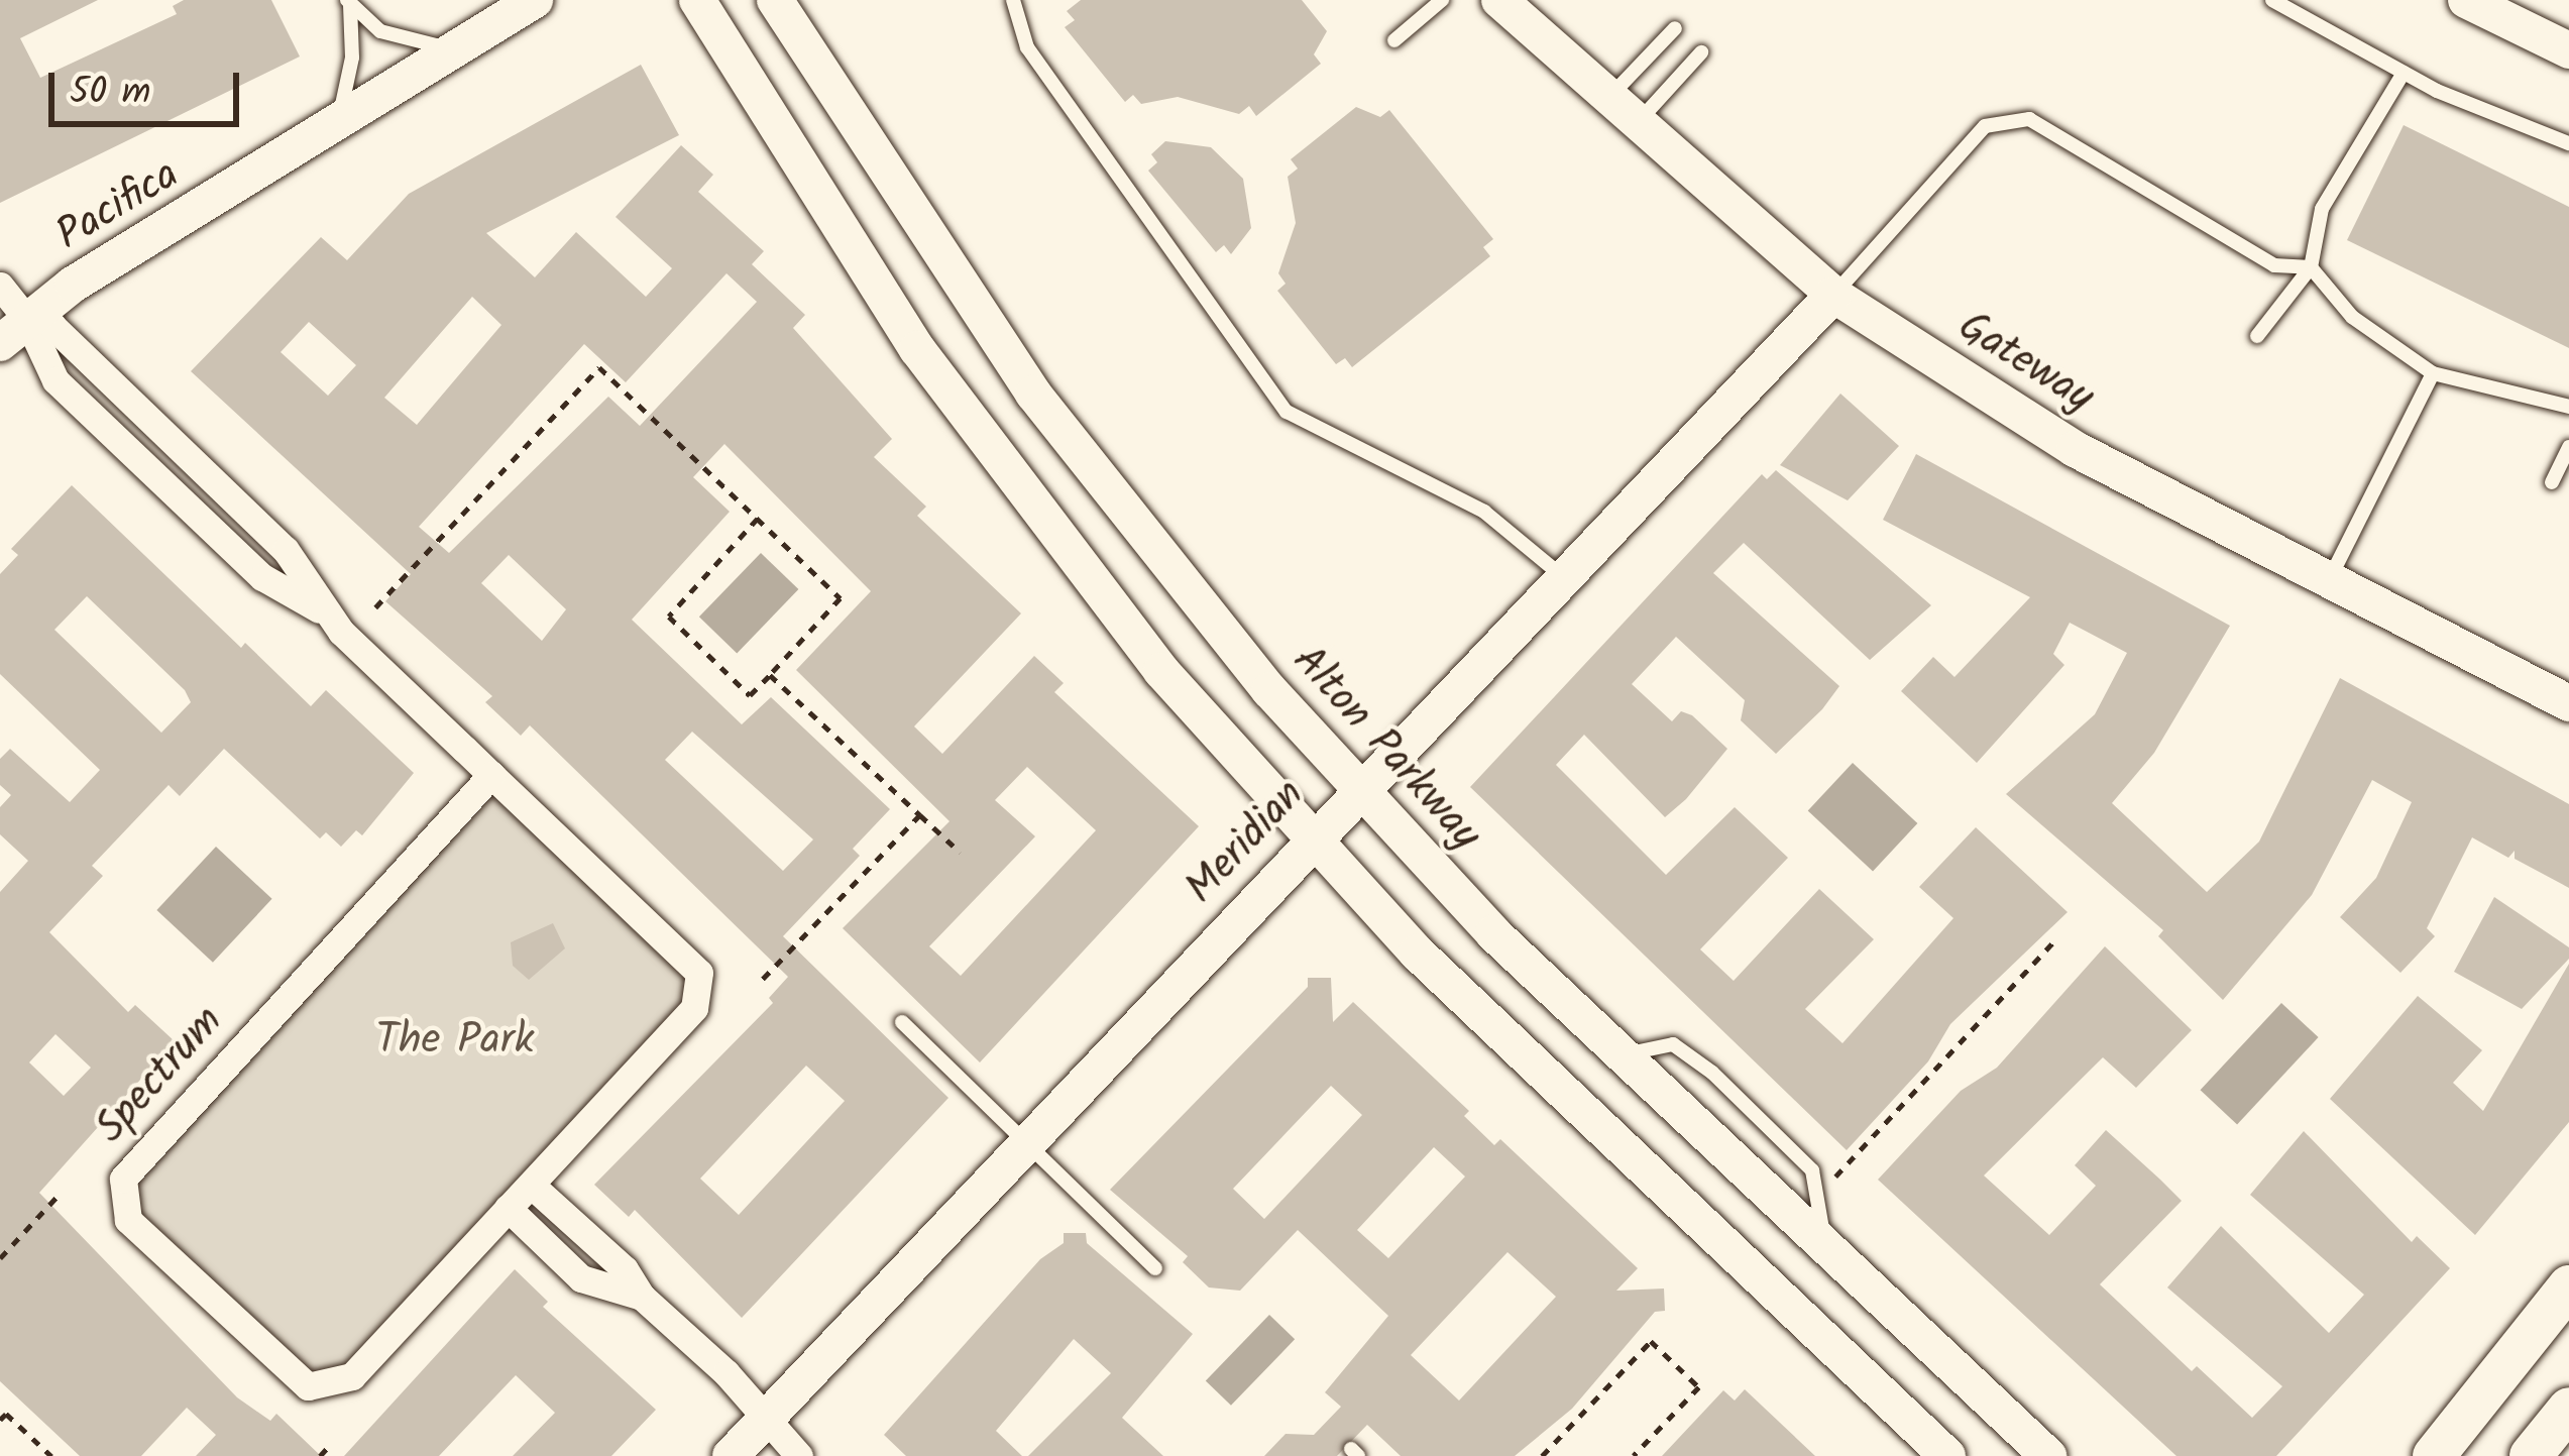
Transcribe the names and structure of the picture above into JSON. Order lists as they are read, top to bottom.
{
  "streets": {
    "main road": [
      "Pacifica",
      "Gateway",
      "Alton Parkway",
      "Meridian"
    ],
    "street": ["Spectrum"]
  },
  "crossings": [
    ["Pacifica", "Spectrum"],
    ["Gateway", "Meridian"],
    ["Alton Parkway", "Meridian"]
  ],
  "parks": ["The Park"],
  "scale_bar": "50 m"
}
